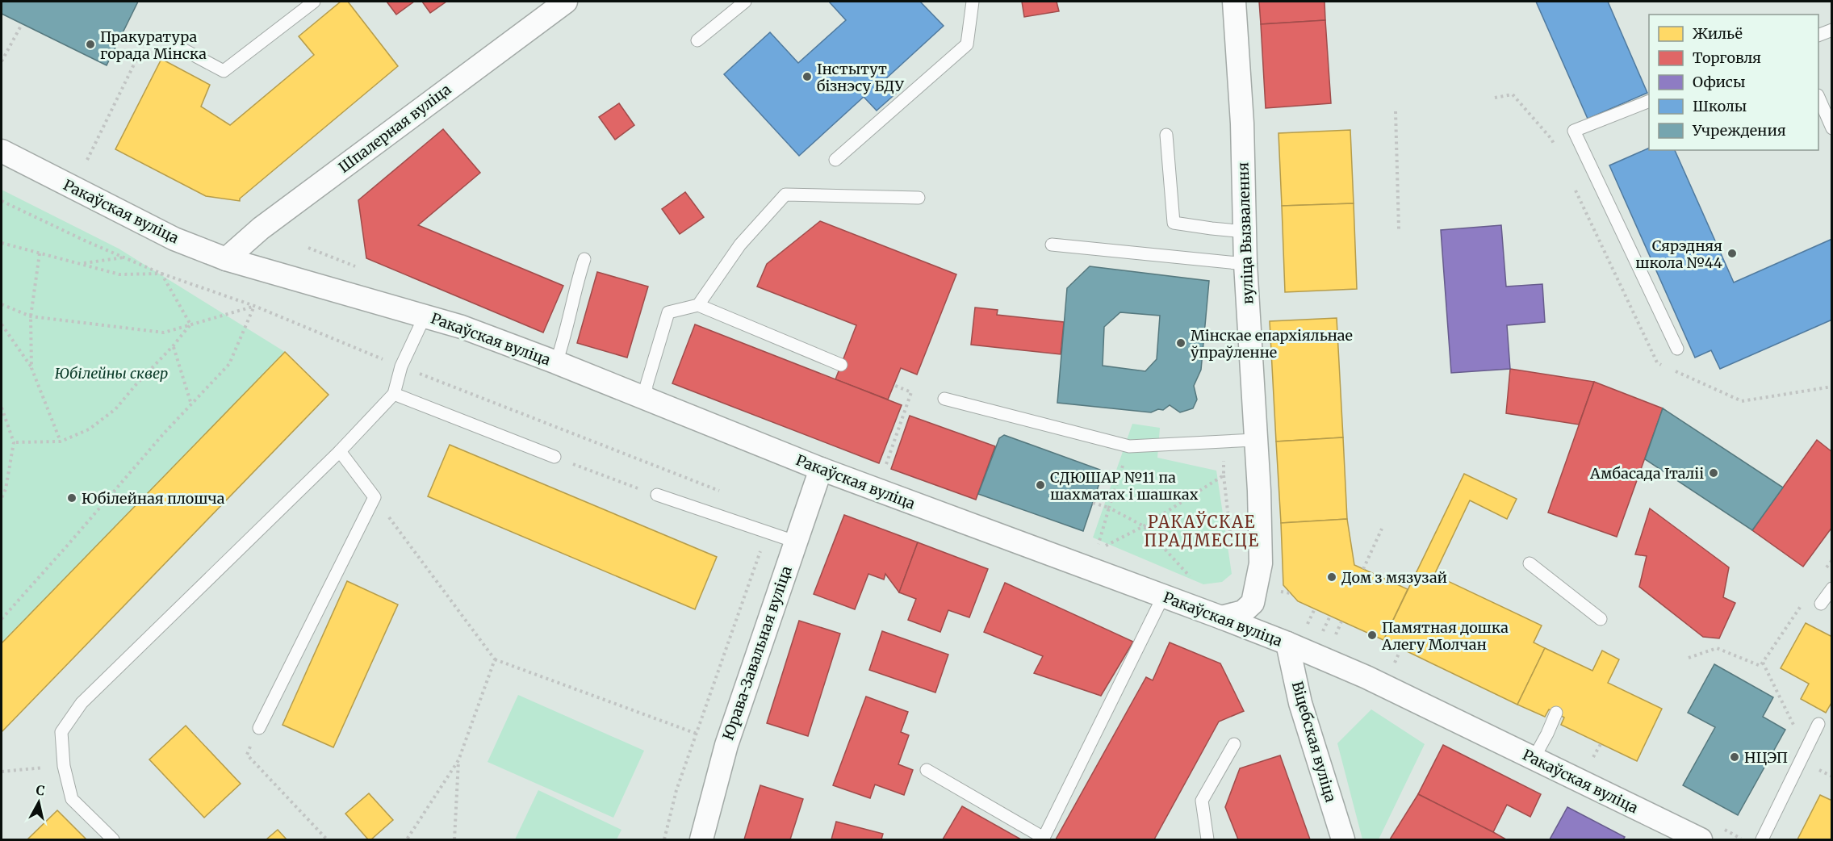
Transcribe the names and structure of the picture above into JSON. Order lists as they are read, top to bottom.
{
  "streets": {
    "street": [
      "Шпалерная вуліца",
      "Ракаўская вуліца",
      "вуліца Вызвалення",
      "Юрава-Завальная вуліца",
      "Віцебская вуліца"
    ]
  },
  "crossings": [
    ["Шпалерная вуліца", "Ракаўская вуліца"],
    ["Ракаўская вуліца", "вуліца Вызвалення"],
    ["Ракаўская вуліца", "Юрава-Завальная вуліца"],
    ["Ракаўская вуліца", "Віцебская вуліца"]
  ],
  "districts": ["РАКАЎСКАЕ ПРАДМЕСЦЕ"],
  "parks": ["Юбілейны сквер"],
  "places": [
    "Пракуратура горада Мінска",
    "Інстытут бізнэсу БДУ",
    "Сярэдняя школа №44",
    "Мінскае епархіяльнае ўпраўленне",
    "Амбасада Італіі",
    "СДЮШАР №11 па шахматах і шашках",
    "Юбілейная плошча",
    "Дом з мязузай",
    "Памятная дошка Алегу Молчан",
    "НЦЭП"
  ],
  "legend": [
    "Жильё",
    "Торговля",
    "Офисы",
    "Школы",
    "Учреждения"
  ],
  "north": "top"
}
